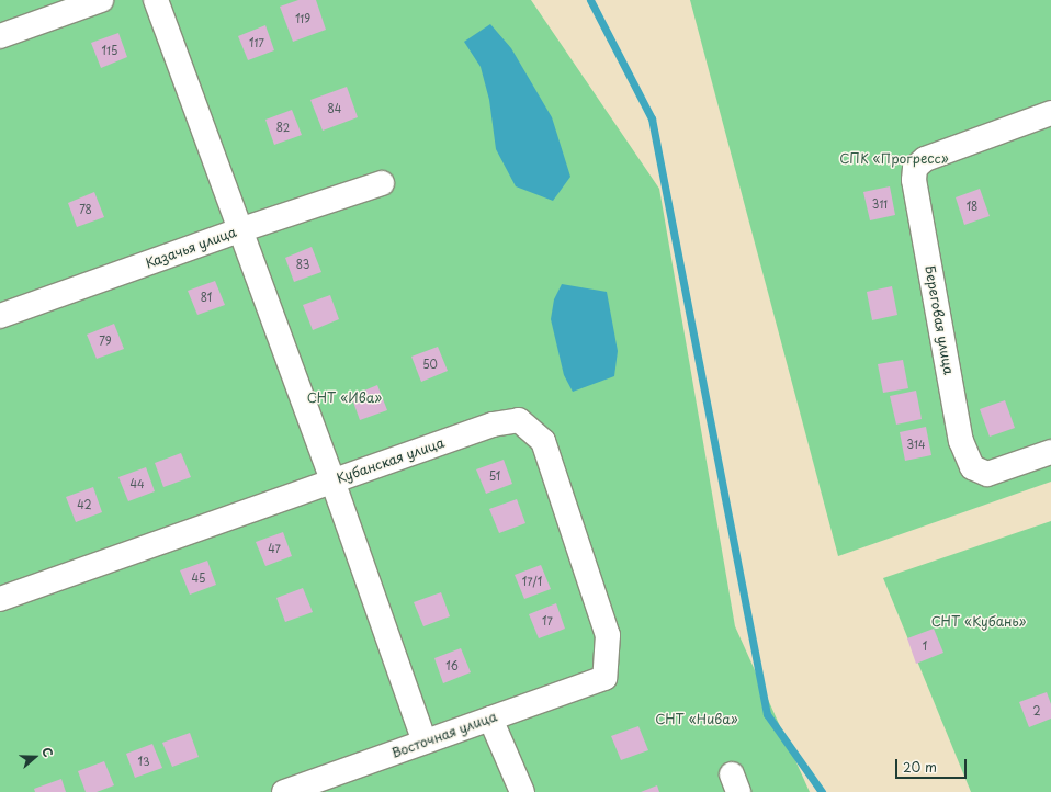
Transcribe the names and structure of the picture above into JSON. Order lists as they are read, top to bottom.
{
  "streets": {
    "street": [
      "Казачья улица",
      "Береговая улица",
      "Кубанская улица",
      "Восточная улица"
    ]
  },
  "crossings": [
    ["Кубанская улица", "Восточная улица"]
  ],
  "parks": [
    "СПК «Прогресс»",
    "СНТ «Ива»",
    "СНТ «Кубань»",
    "СНТ «Нива»"
  ],
  "house_numbers": [
    "119",
    "117",
    "115",
    "84",
    "82",
    "311",
    "18",
    "78",
    "83",
    "81",
    "79",
    "50",
    "314",
    "51",
    "44",
    "42",
    "47",
    "45",
    "17/1",
    "17",
    "1",
    "16",
    "2",
    "13"
  ],
  "scale_bar": "20 m",
  "north": "right"
}
